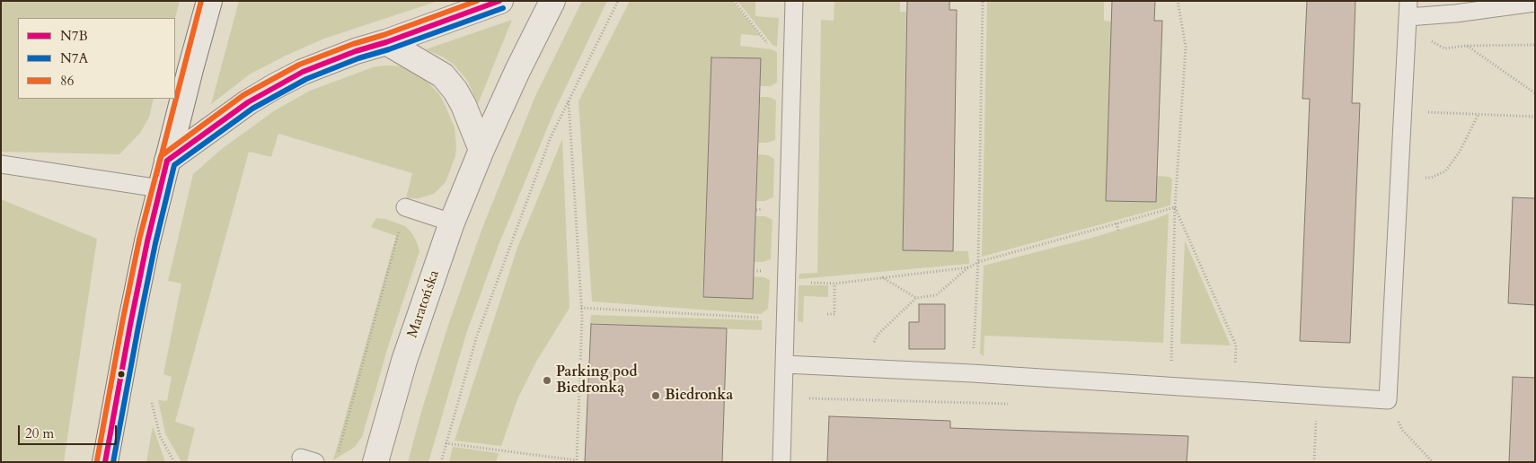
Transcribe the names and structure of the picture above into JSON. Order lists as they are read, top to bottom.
{
  "streets": {
    "street": ["Maratońska"]
  },
  "places": ["Parking pod Biedronką", "Biedronka"],
  "lines": ["transit line N7B", "transit line 86", "transit line N7A"],
  "legend": ["N7B", "N7A", "86"],
  "scale_bar": "20 m"
}
